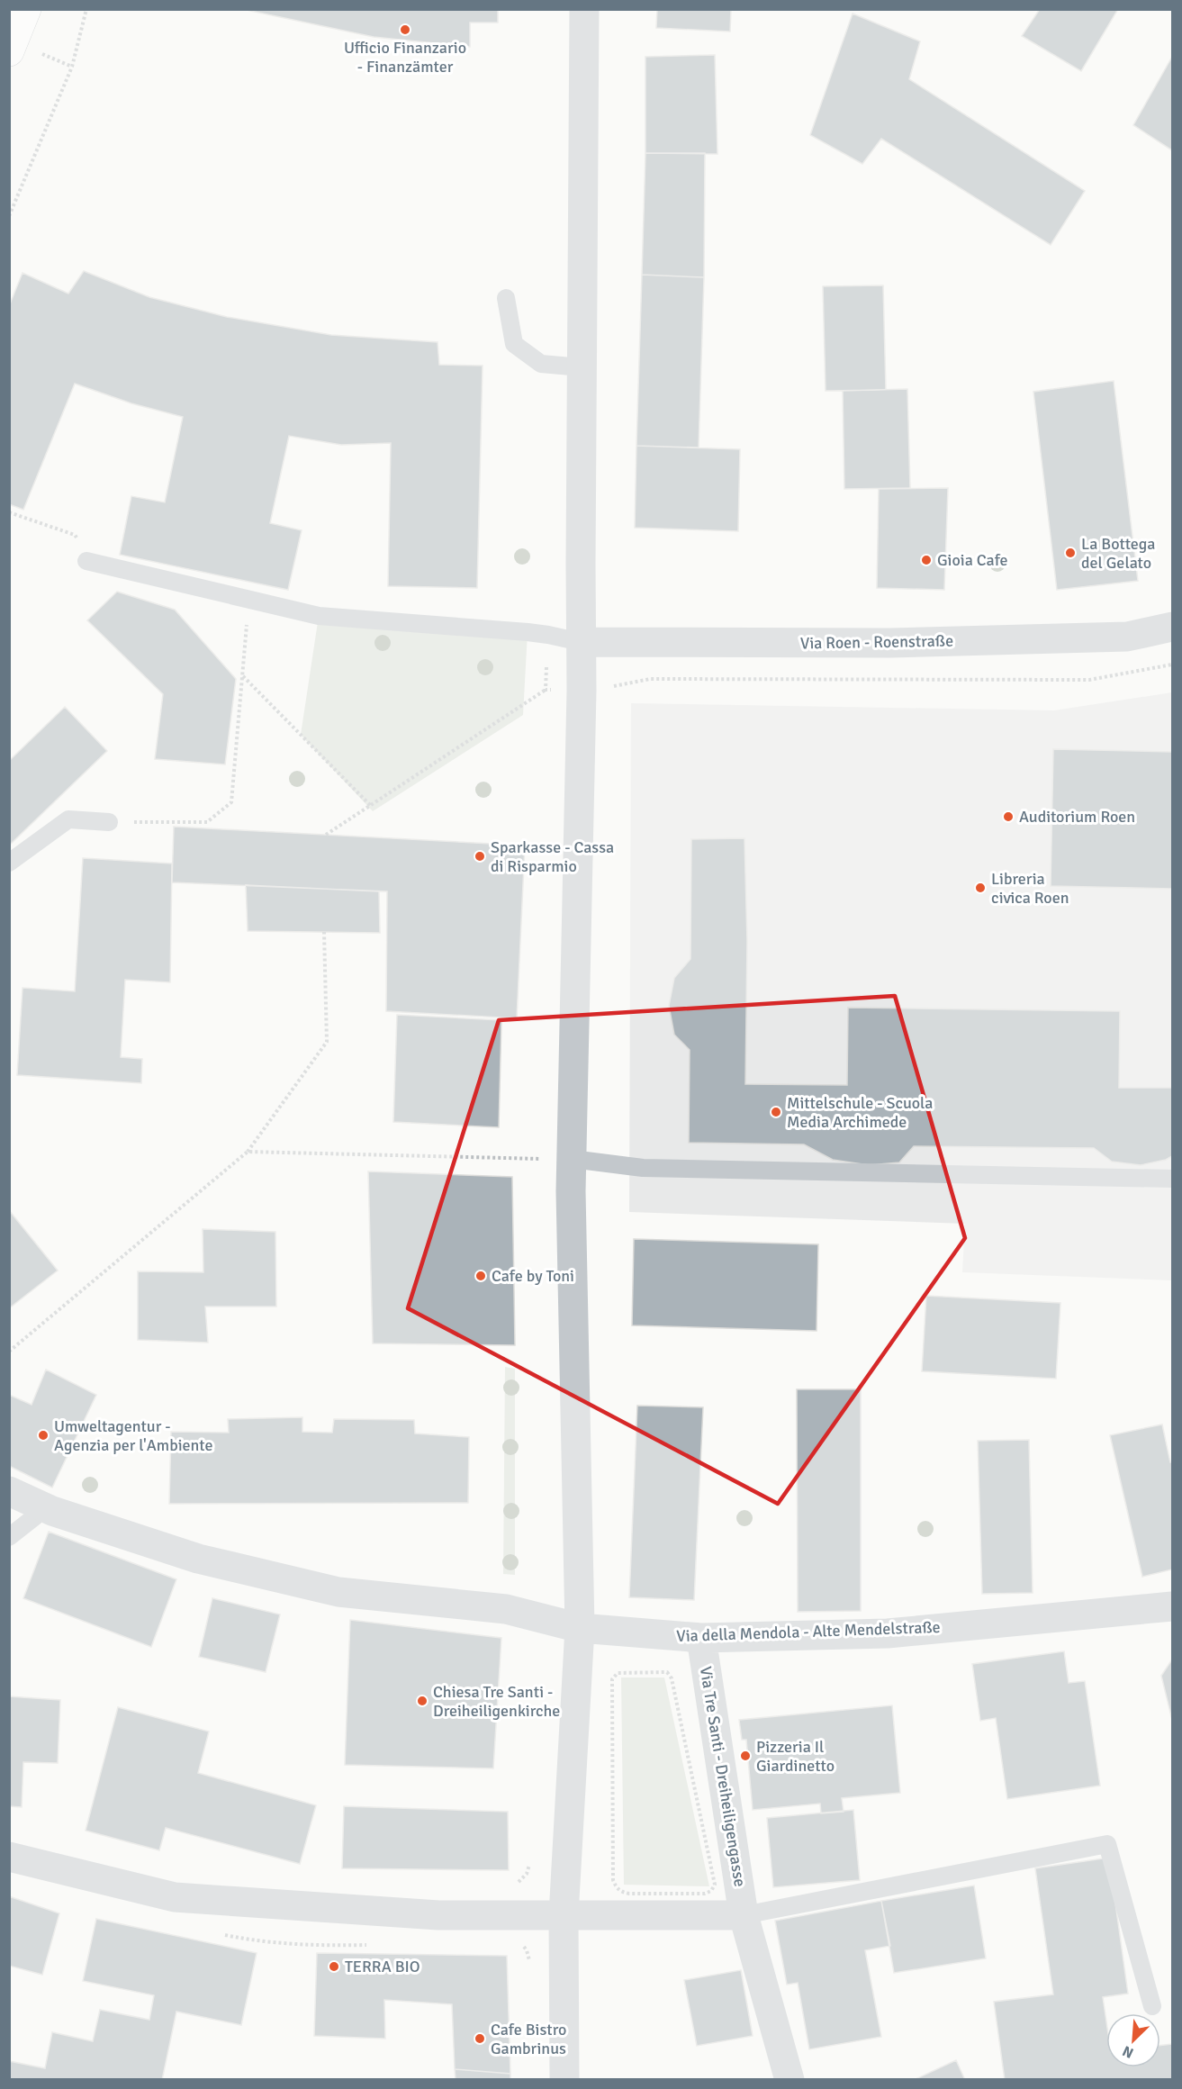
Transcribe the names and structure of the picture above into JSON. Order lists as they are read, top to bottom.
{
  "streets": {
    "street": ["Via Roen - Roenstraße", "Via della Mendola - Alte Mendelstraße", "Via Tre Santi - Dreiheiligengasse"]
  },
  "crossings": [
    ["Via della Mendola - Alte Mendelstraße", "Via Tre Santi - Dreiheiligengasse"]
  ],
  "places": [
    "Ufficio Finanzario - Finanzämter",
    "La Bottega del Gelato",
    "Gioia Cafe",
    "Auditorium Roen",
    "Sparkasse - Cassa di Risparmio",
    "Libreria civica Roen",
    "Mittelschule - Scuola Media Archimede",
    "Cafe by Toni",
    "Umweltagentur - Agenzia per l'Ambiente",
    "Chiesa Tre Santi - Dreiheiligenkirche",
    "Pizzeria Il Giardinetto",
    "TERRA BIO",
    "Cafe Bistro Gambrinus"
  ],
  "north": "bottom left"
}
